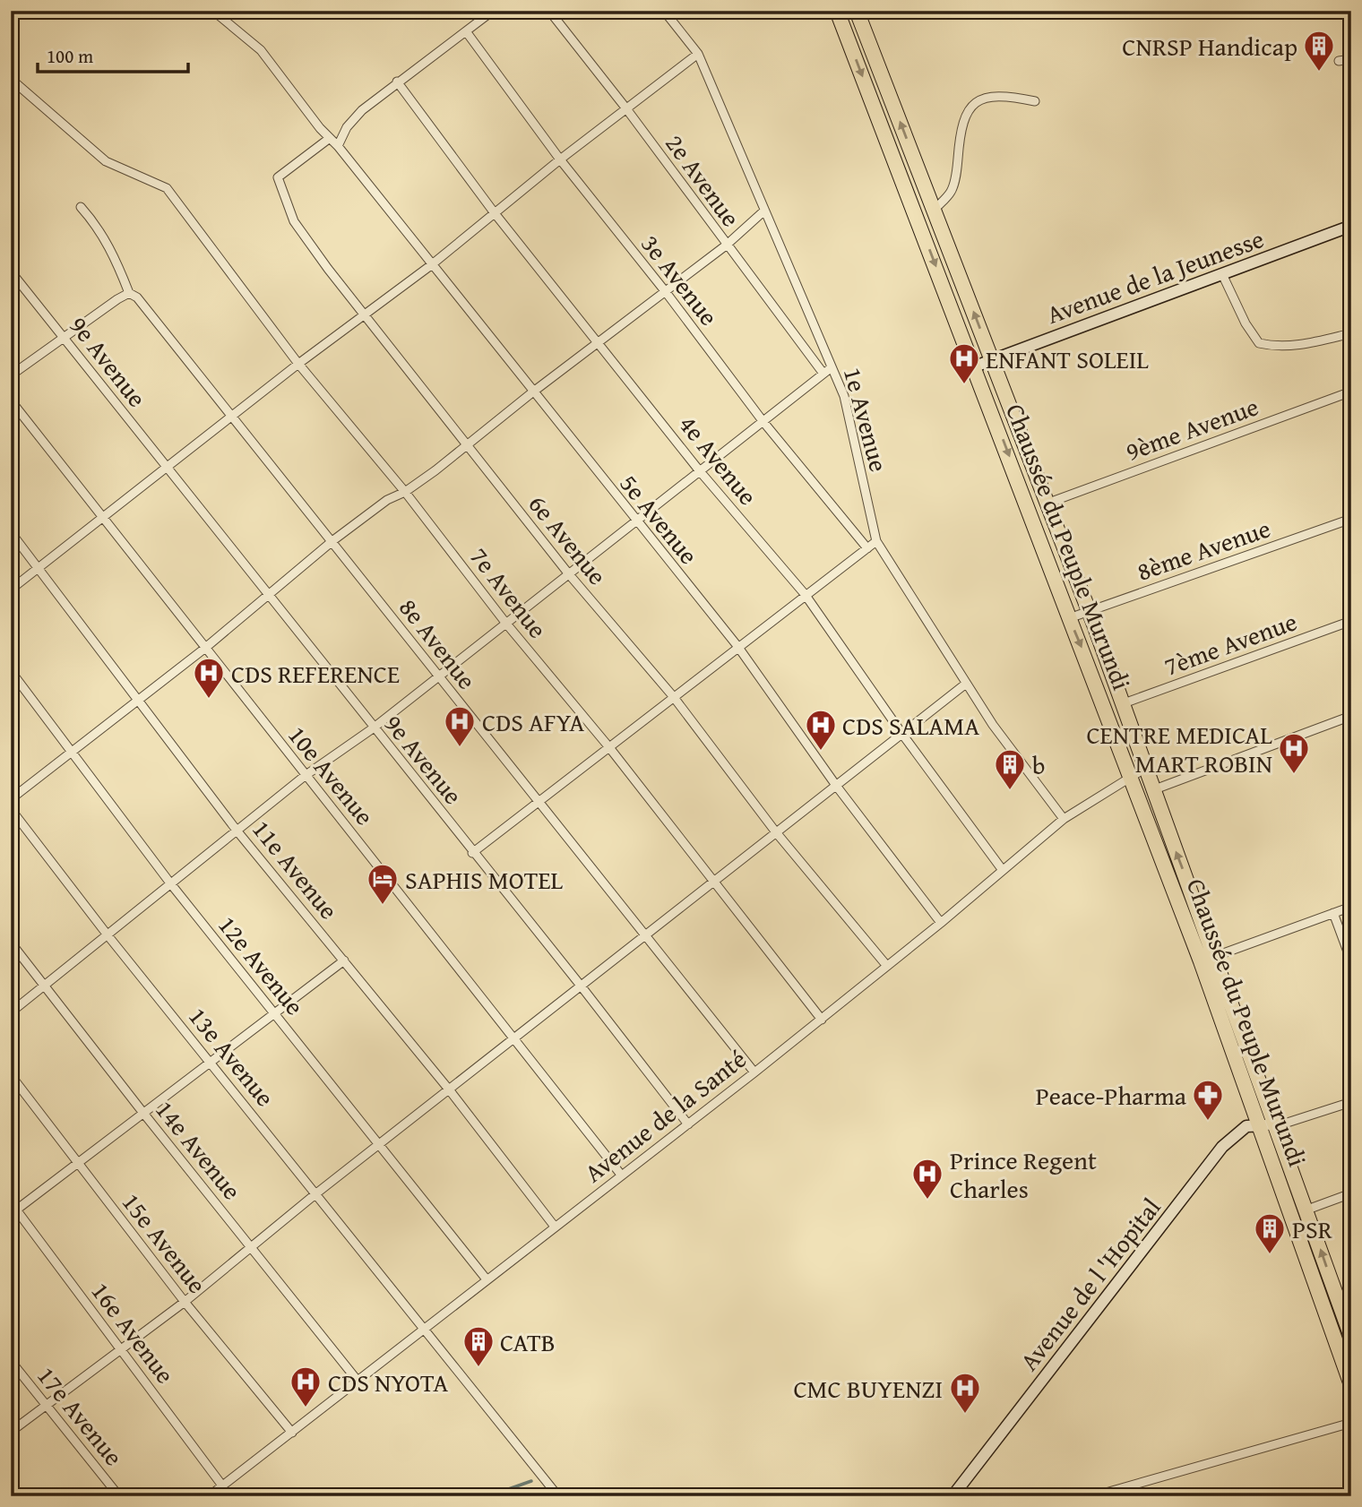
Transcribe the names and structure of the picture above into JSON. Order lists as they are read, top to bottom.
{
  "streets": {
    "highway": ["Chaussée du Peuple Murundi"],
    "street": [
      "2e Avenue",
      "Avenue de la Jeunesse",
      "3e Avenue",
      "9e Avenue",
      "1e Avenue",
      "9ème Avenue",
      "4e Avenue",
      "5e Avenue",
      "6e Avenue",
      "8ème Avenue",
      "7e Avenue",
      "8e Avenue",
      "7ème Avenue",
      "10e Avenue",
      "11e Avenue",
      "12e Avenue",
      "13e Avenue",
      "Avenue de la Santé",
      "14e Avenue",
      "15e Avenue",
      "Avenue de l 'Hopital",
      "16e Avenue",
      "17e Avenue"
    ]
  },
  "crossings": [
    ["Avenue de la Jeunesse", "Chaussée du Peuple Murundi"],
    ["9e Avenue", "Avenue de la Santé"],
    ["1e Avenue", "Avenue de la Santé"],
    ["9ème Avenue", "Chaussée du Peuple Murundi"],
    ["4e Avenue", "Avenue de la Santé"],
    ["5e Avenue", "Avenue de la Santé"],
    ["6e Avenue", "Avenue de la Santé"],
    ["Chaussée du Peuple Murundi", "8ème Avenue"],
    ["Chaussée du Peuple Murundi", "7ème Avenue"],
    ["Chaussée du Peuple Murundi", "Avenue de la Santé"],
    ["Chaussée du Peuple Murundi", "Avenue de l 'Hopital"],
    ["7e Avenue", "Avenue de la Santé"],
    ["8e Avenue", "Avenue de la Santé"],
    ["10e Avenue", "Avenue de la Santé"],
    ["11e Avenue", "Avenue de la Santé"],
    ["12e Avenue", "Avenue de la Santé"],
    ["13e Avenue", "Avenue de la Santé"],
    ["Avenue de la Santé", "14e Avenue"],
    ["Avenue de la Santé", "15e Avenue"],
    ["Avenue de la Santé", "16e Avenue"]
  ],
  "places": {
    "building": [
      "CNRSP Handicap",
      "b",
      "PSR",
      "CATB"
    ],
    "hospital": [
      "ENFANT SOLEIL",
      "CDS REFERENCE",
      "CDS AFYA",
      "CDS SALAMA",
      "CENTRE MEDICAL MART ROBIN",
      "Prince Regent Charles",
      "CDS NYOTA",
      "CMC BUYENZI"
    ],
    "hotel": ["SAPHIS MOTEL"],
    "pharmacy": ["Peace-Pharma"]
  },
  "scale_bar": "100 m"
}
